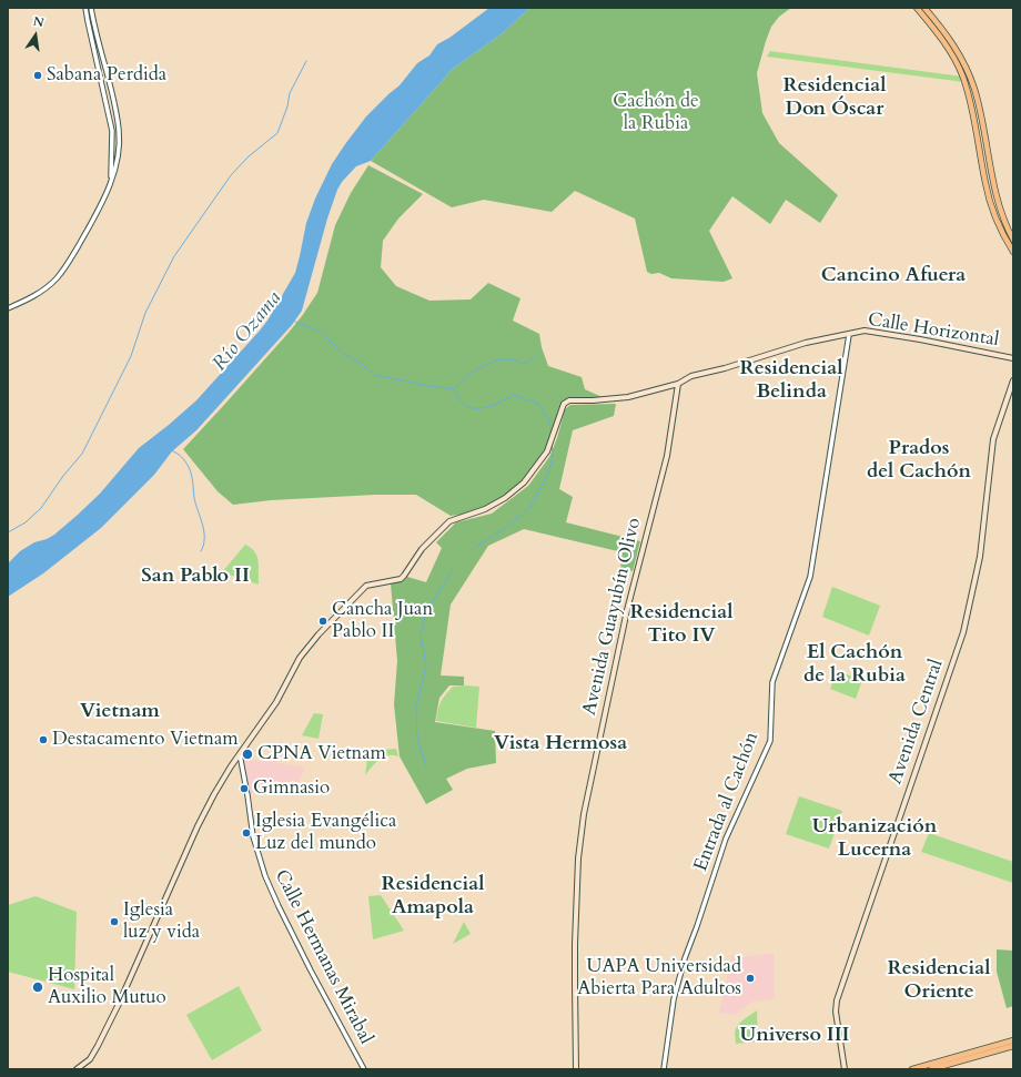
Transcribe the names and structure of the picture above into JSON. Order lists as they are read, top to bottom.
{
  "streets": {
    "main road": ["Calle Horizontal", "Avenida Guayubín Olivo", "Avenida Central"],
    "street": ["Entrada al Cachón", "Calle Hermanas Mirabal"]
  },
  "crossings": [
    ["Calle Horizontal", "Avenida Guayubín Olivo"],
    ["Calle Horizontal", "Entrada al Cachón"],
    ["Calle Horizontal", "Calle Hermanas Mirabal"]
  ],
  "districts": [
    "Residencial Don Óscar",
    "Cancino Afuera",
    "Residencial Belinda",
    "Prados del Cachón",
    "San Pablo II",
    "Residencial Tito IV",
    "El Cachón de la Rubia",
    "Vietnam",
    "Vista Hermosa",
    "Urbanización Lucerna",
    "Residencial Amapola",
    "Residencial Oriente",
    "Universo III"
  ],
  "water": ["Río Ozama"],
  "parks": ["Cachón de la Rubia"],
  "places": [
    "Sabana Perdida",
    "Cancha Juan Pablo II",
    "Destacamento Vietnam",
    "CPNA Vietnam",
    "Gimnasio",
    "Iglesia Evangélica Luz del mundo",
    "Iglesia luz y vida",
    "UAPA Universidad Abierta Para Adultos",
    "Hospital Auxilio Mutuo"
  ],
  "north": "top"
}
